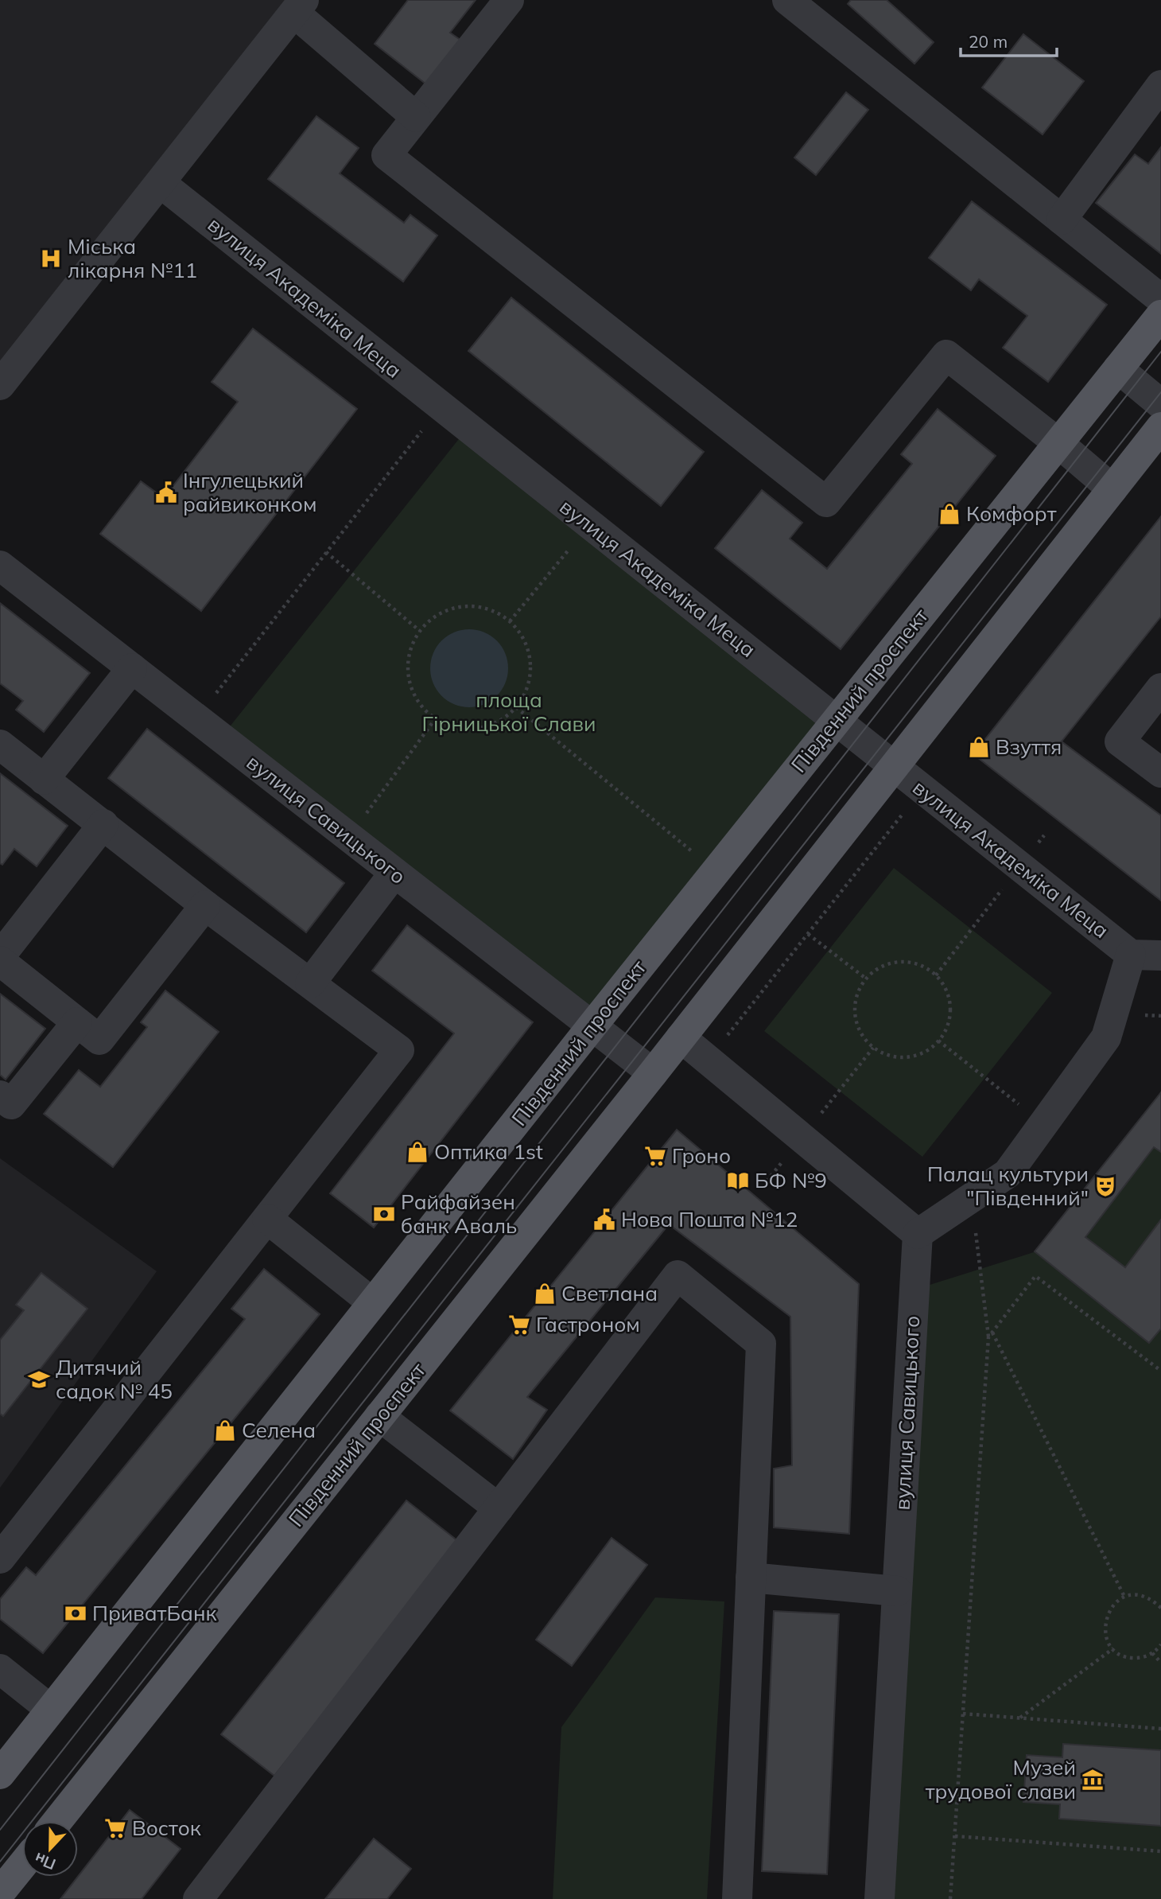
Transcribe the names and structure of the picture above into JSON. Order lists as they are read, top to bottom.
{
  "streets": {
    "main road": ["Південний проспект"],
    "street": ["вулиця Академіка Меца", "вулиця Савицького"]
  },
  "crossings": [
    ["вулиця Академіка Меца", "Південний проспект"],
    ["Південний проспект", "вулиця Савицького"]
  ],
  "parks": ["площа Гірницької Слави"],
  "places": {
    "hospital": ["Міська лікарня №11"],
    "public building": ["Інгулецький райвиконком", "Нова Пошта №12"],
    "shop": [
      "Комфорт",
      "Взуття",
      "Оптика 1st",
      "Светлана",
      "Селена"
    ],
    "supermarket": ["Гроно", "Гастроном", "Восток"],
    "library": ["БФ №9"],
    "theatre": ["Палац культури \"Південний\""],
    "bank": ["Райфайзен банк Аваль", "ПриватБанк"],
    "school or university": ["Дитячий садок № 45"],
    "museum": ["Музей трудової слави"]
  },
  "scale_bar": "20 m",
  "north": "bottom"
}
